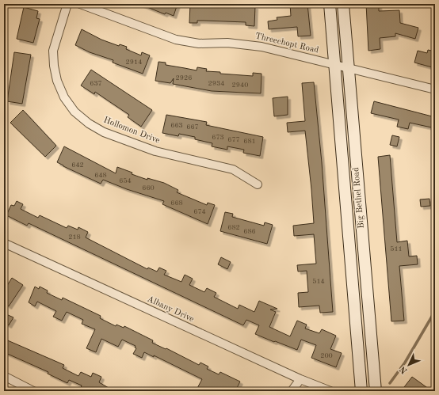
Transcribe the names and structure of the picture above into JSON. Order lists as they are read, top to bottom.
{
  "streets": {
    "main road": ["Big Bethel Road"],
    "street": ["Threechopt Road", "Hollomon Drive", "Albany Drive"]
  },
  "crossings": [
    ["Threechopt Road", "Big Bethel Road"]
  ],
  "house_numbers": [
    "2914",
    "2926",
    "637",
    "2934",
    "2940",
    "663",
    "667",
    "673",
    "677",
    "681",
    "642",
    "648",
    "654",
    "660",
    "668",
    "674",
    "682",
    "686",
    "218",
    "511",
    "514",
    "200"
  ],
  "north": "bottom left"
}
